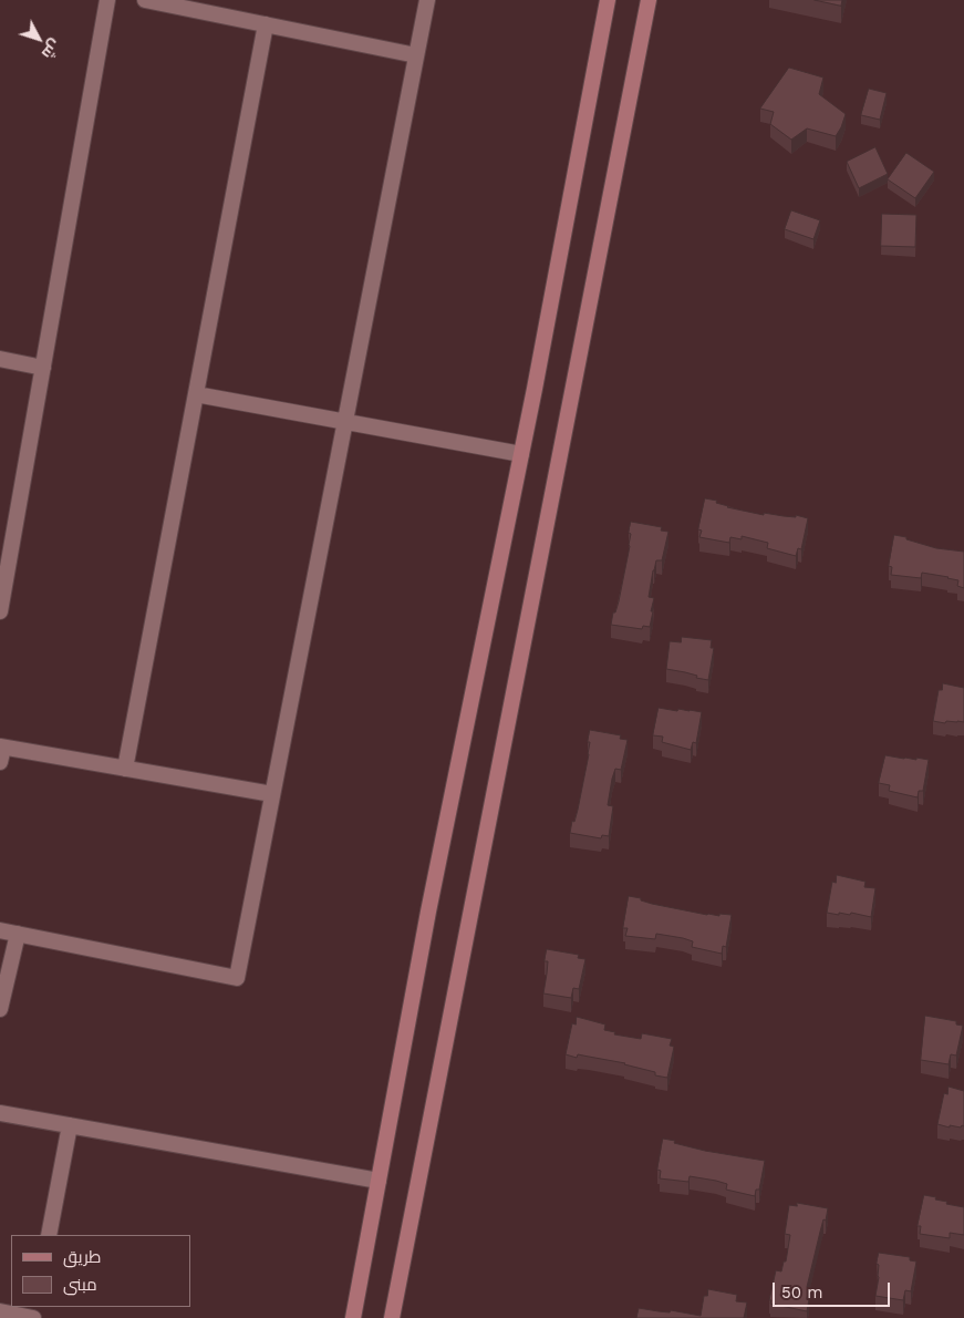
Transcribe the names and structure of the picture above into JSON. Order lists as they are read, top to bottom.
{
  "legend": ["طريق", "مبنى"],
  "scale_bar": "50 m",
  "north": "bottom right"
}
